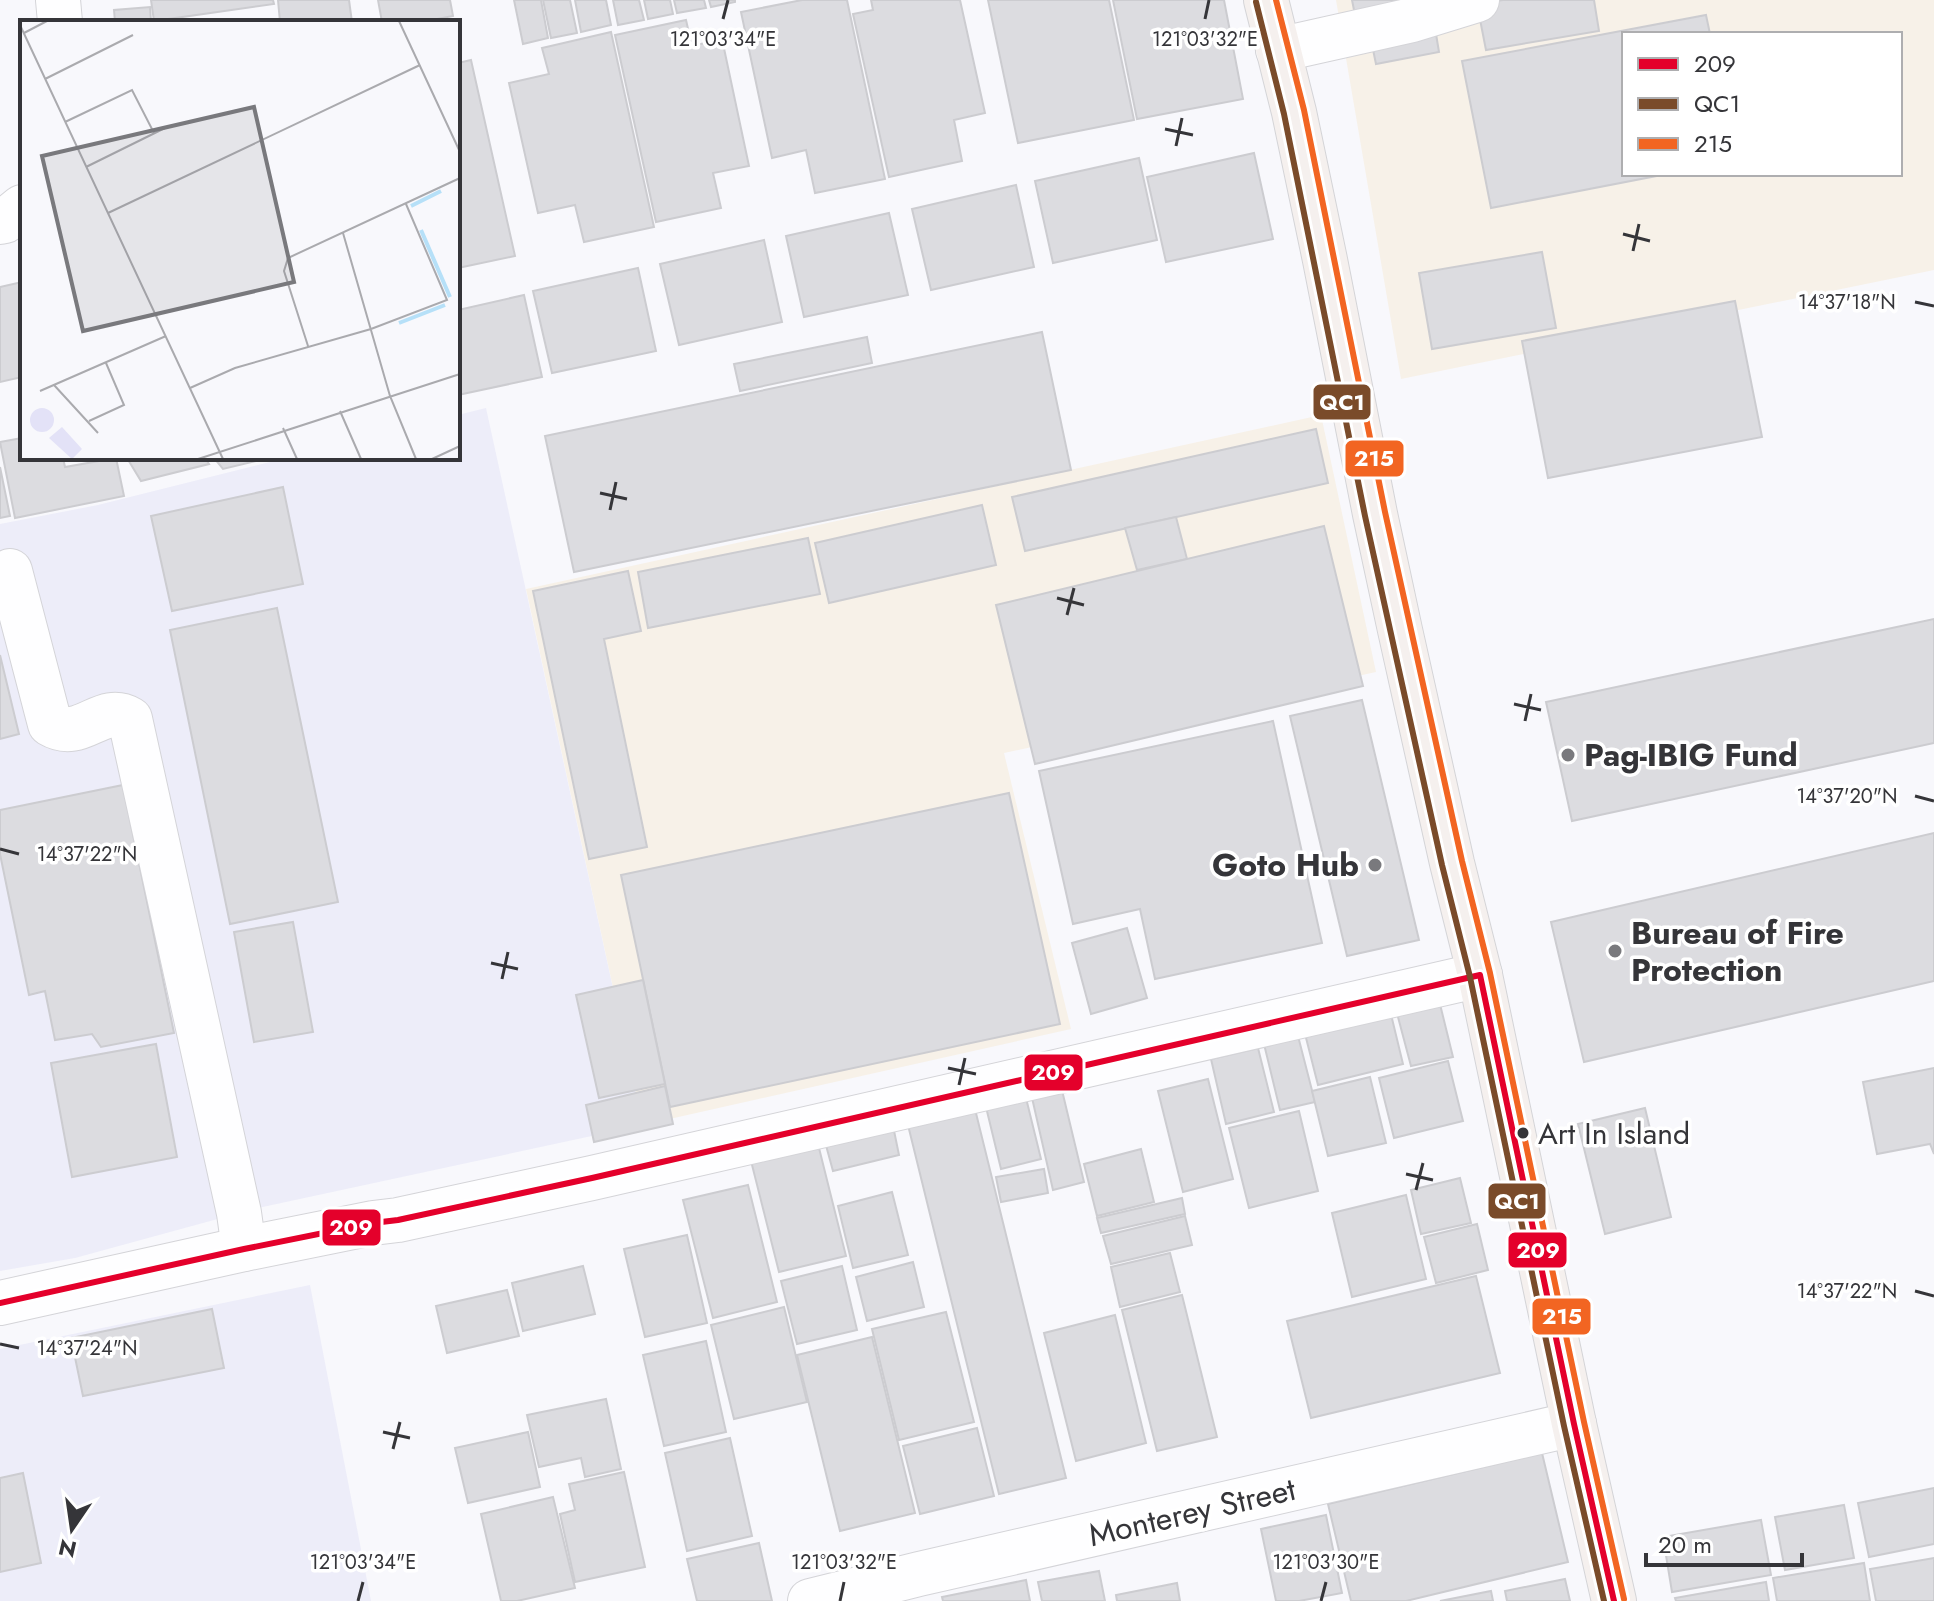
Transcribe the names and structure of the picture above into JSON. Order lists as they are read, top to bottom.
{
  "streets": {
    "street": ["Monterey Street"]
  },
  "places": [
    "Pag-IBIG Fund",
    "Goto Hub",
    "Bureau of Fire Protection",
    "Art In Island"
  ],
  "lines": ["transit line 215", "transit line QC1", "transit line 209"],
  "legend": ["209", "QC1", "215"],
  "scale_bar": "20 m",
  "north": "bottom",
  "coordinates": [
    "121°03'34\"E",
    "121°03'32\"E",
    "14°37'18\"N",
    "14°37'20\"N",
    "14°37'22\"N",
    "14°37'24\"N",
    "121°03'30\"E"
  ]
}
